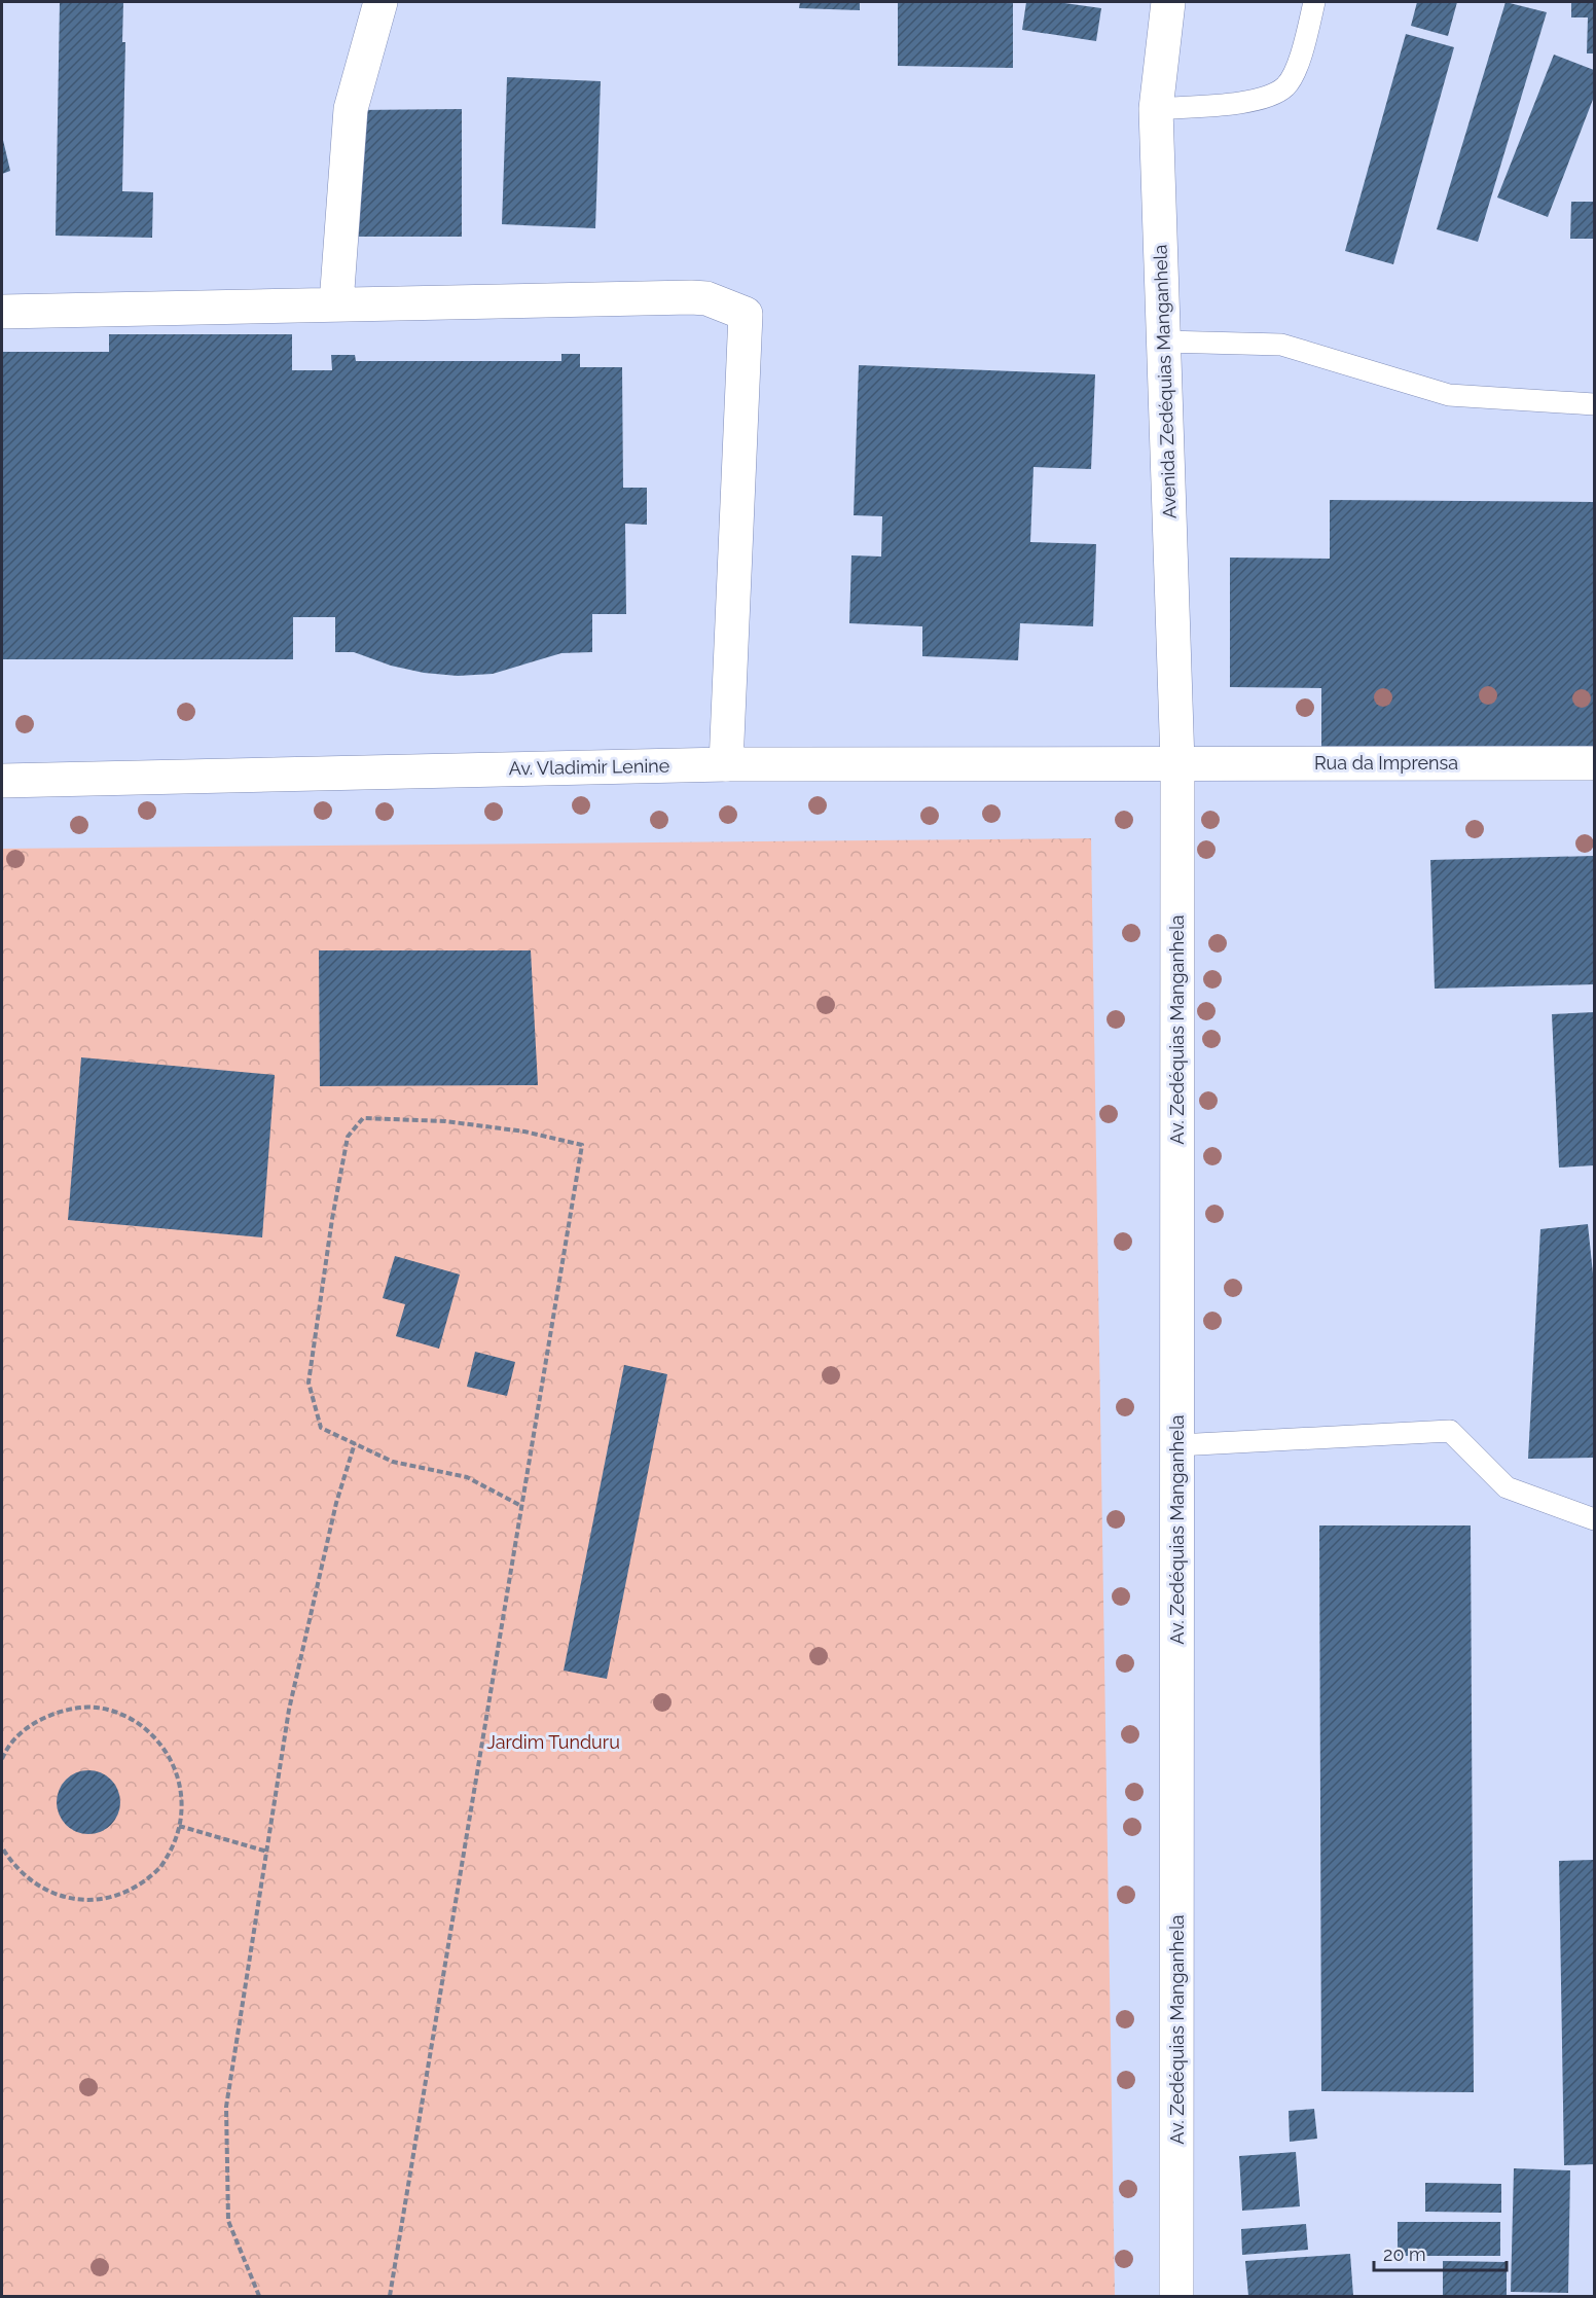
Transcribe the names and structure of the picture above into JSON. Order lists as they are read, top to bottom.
{
  "streets": {
    "street": [
      "Avenida Zedéquias Manganhela",
      "Rua da Imprensa",
      "Av. Vladimir Lenine",
      "Av. Zedéquias Manganhela"
    ]
  },
  "crossings": [
    ["Avenida Zedéquias Manganhela", "Rua da Imprensa"],
    ["Avenida Zedéquias Manganhela", "Av. Vladimir Lenine"],
    ["Avenida Zedéquias Manganhela", "Av. Zedéquias Manganhela"],
    ["Rua da Imprensa", "Av. Vladimir Lenine"],
    ["Rua da Imprensa", "Av. Zedéquias Manganhela"],
    ["Av. Vladimir Lenine", "Av. Zedéquias Manganhela"]
  ],
  "parks": ["Jardim Tunduru"],
  "scale_bar": "20 m"
}
